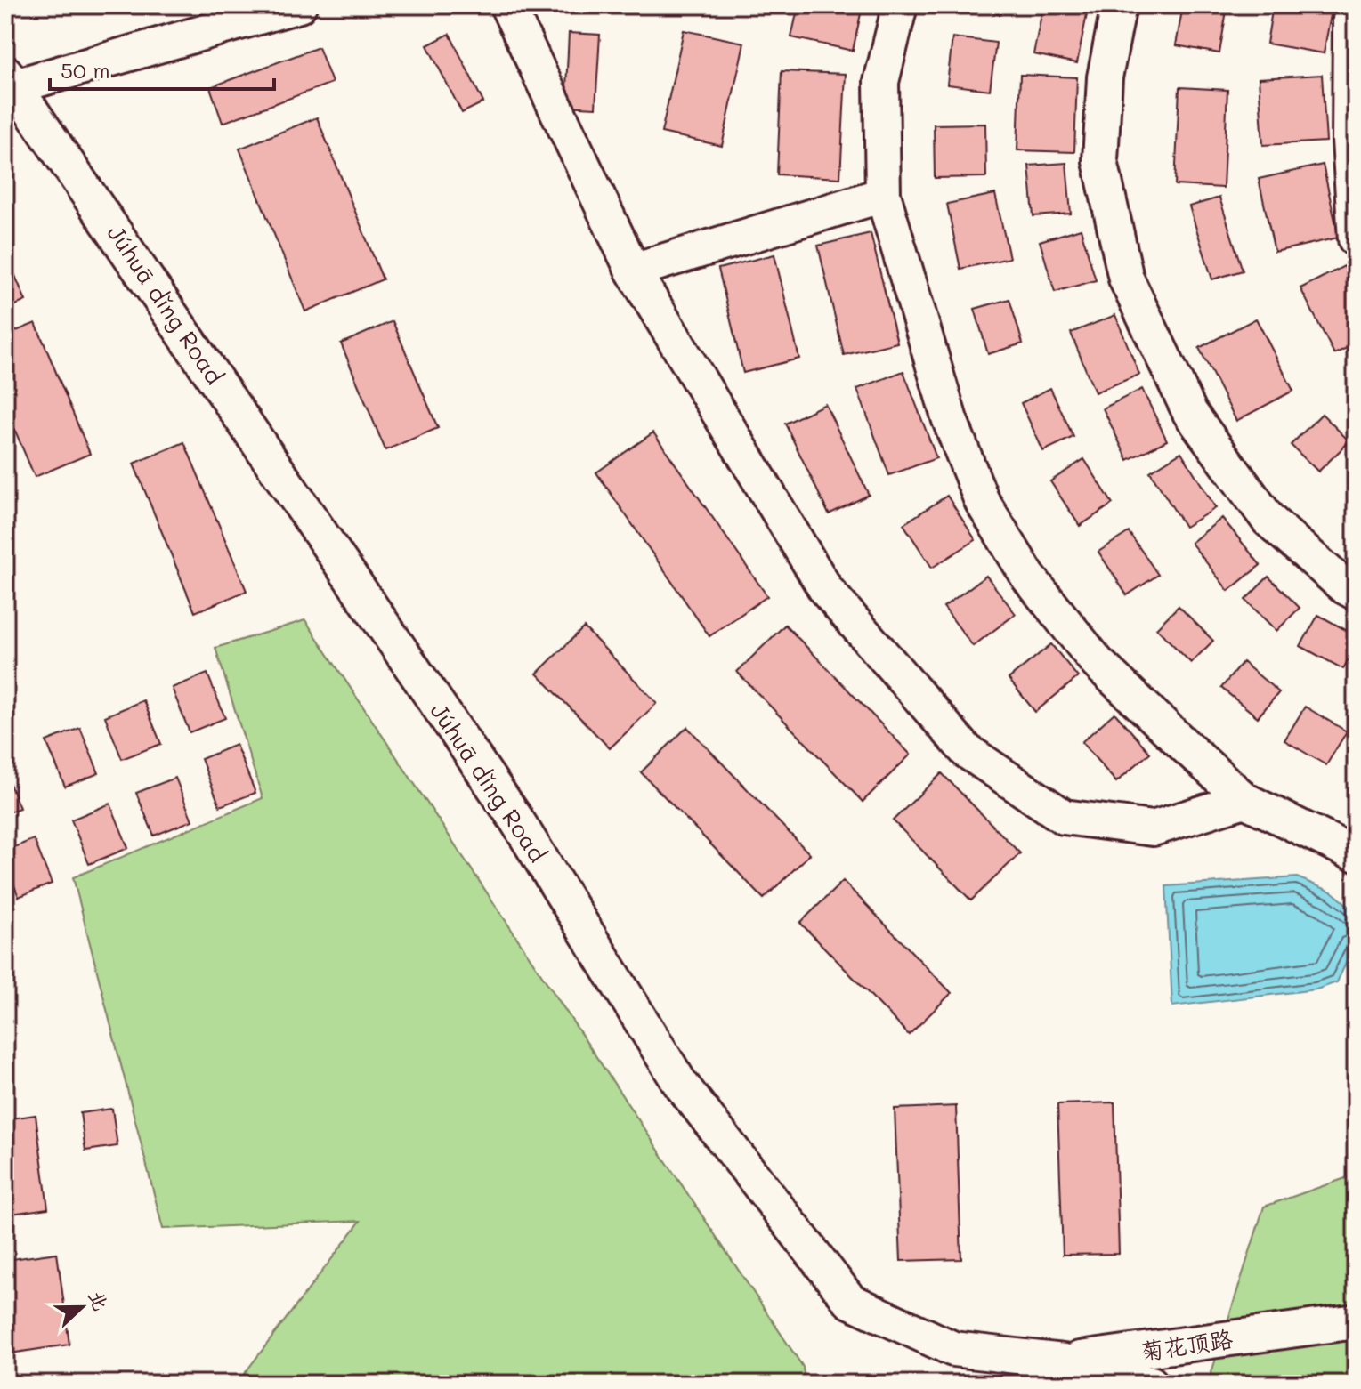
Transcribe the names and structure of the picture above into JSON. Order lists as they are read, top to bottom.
{
  "streets": {
    "street": ["Júhuā dǐng Road", "菊花顶路"]
  },
  "crossings": [
    ["Júhuā dǐng Road", "菊花顶路"]
  ],
  "scale_bar": "50 m",
  "north": "right"
}
